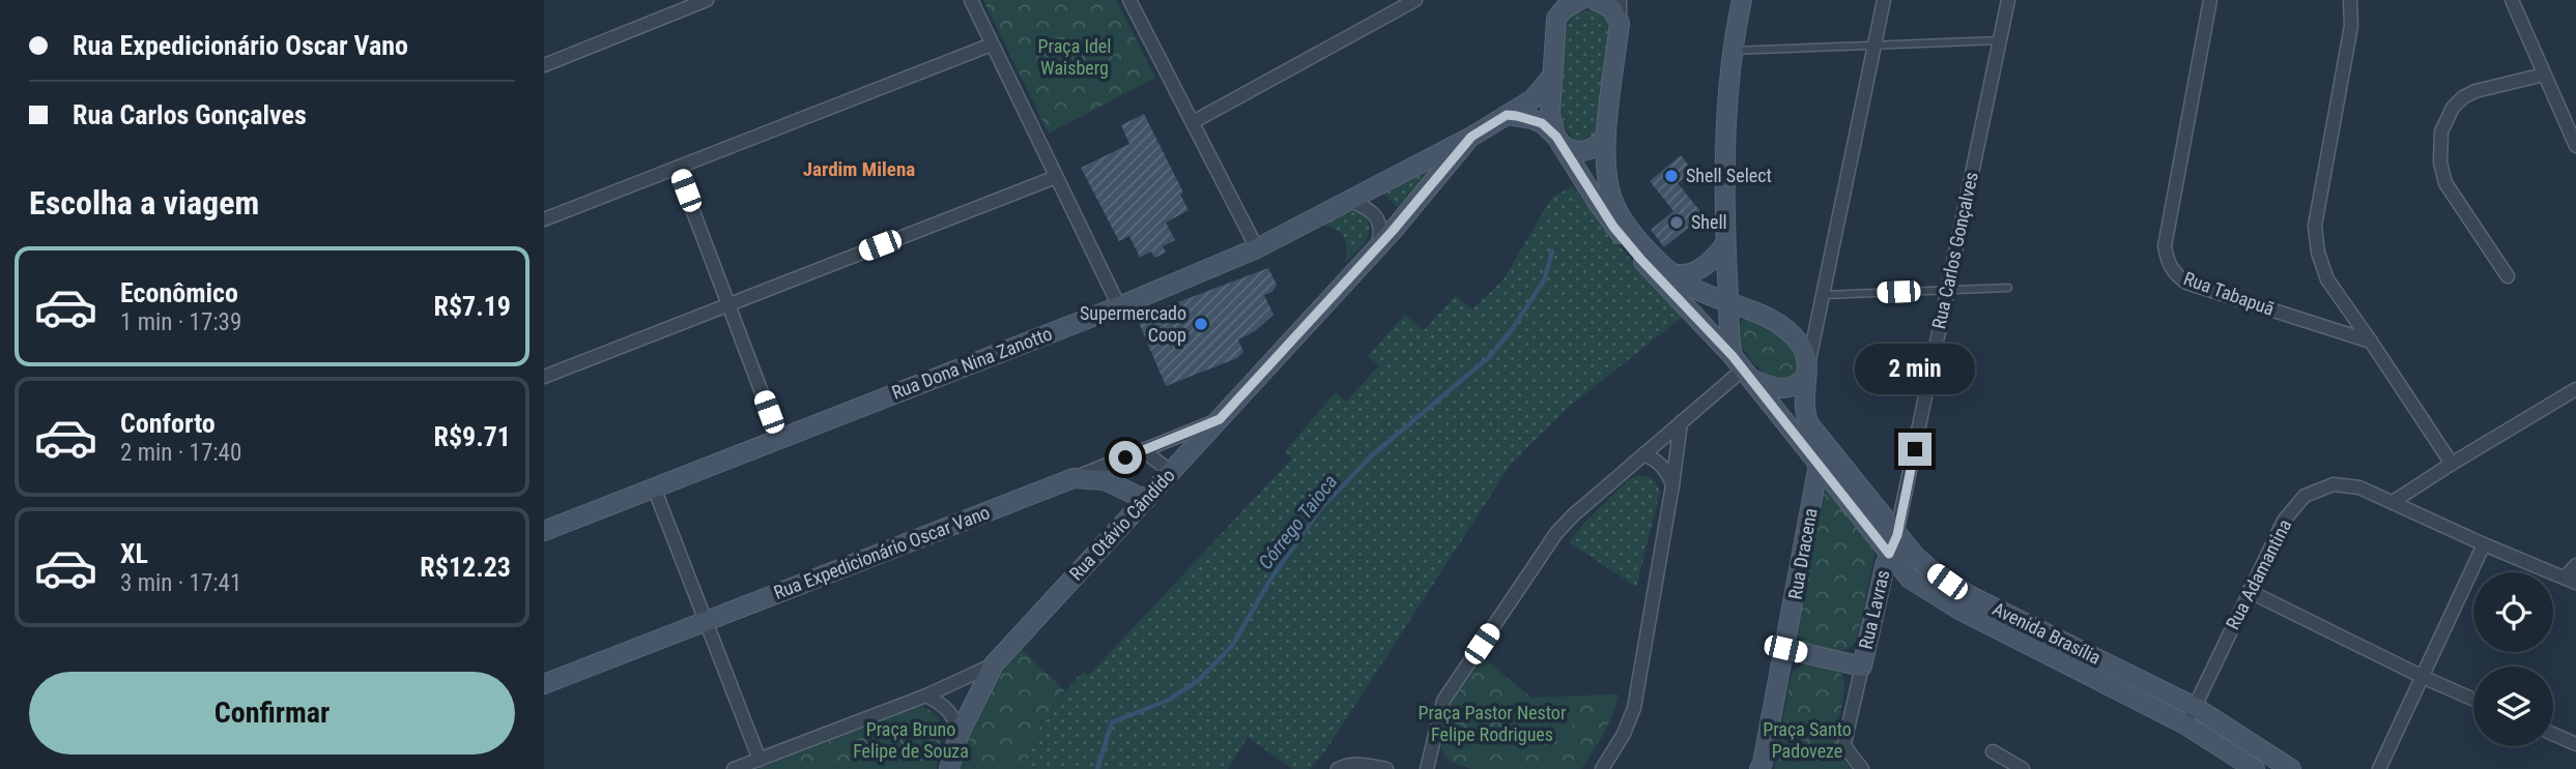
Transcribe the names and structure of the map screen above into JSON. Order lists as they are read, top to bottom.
{
  "streets": {
    "main road": [
      "Rua Carlos Gonçalves",
      "Rua Dona Nina Zanotto",
      "Rua Otávio Cândido",
      "Rua Expedicionário Oscar Vano",
      "Rua Dracena",
      "Rua Lavras",
      "Avenida Brasília"
    ],
    "street": ["Rua Tabapuã", "Rua Adamantina"]
  },
  "crossings": [
    ["Rua Carlos Gonçalves", "Rua Lavras"],
    ["Rua Carlos Gonçalves", "Avenida Brasília"],
    ["Rua Dona Nina Zanotto", "Rua Otávio Cândido"],
    ["Rua Otávio Cândido", "Rua Expedicionário Oscar Vano"],
    ["Rua Dracena", "Rua Lavras"],
    ["Rua Dracena", "Avenida Brasília"],
    ["Rua Adamantina", "Avenida Brasília"],
    ["Rua Lavras", "Avenida Brasília"]
  ],
  "districts": ["Jardim Milena"],
  "water": ["Córrego Taioca"],
  "parks": [
    "Praça Idel Waisberg",
    "Praça Pastor Nestor Felipe Rodrigues",
    "Praça Bruno Felipe de Souza",
    "Praça Santo Padoveze"
  ],
  "places": ["Shell Select", "Shell", "Supermercado Coop"],
  "page": {
    "banner": ["Rua Expedicionário Oscar Vano", "Rua Carlos Gonçalves"],
    "heading": "Escolha a viagem",
    "list": [
      {
        "name": "Econômico",
        "note": "1 min · 17:39",
        "value": "R$7.19"
      },
      {
        "name": "Conforto",
        "note": "2 min · 17:40",
        "value": "R$9.71"
      },
      {
        "name": "XL",
        "note": "3 min · 17:41",
        "value": "R$12.23"
      }
    ],
    "bubble": "2 min",
    "buttons": "Confirmar"
  }
}
